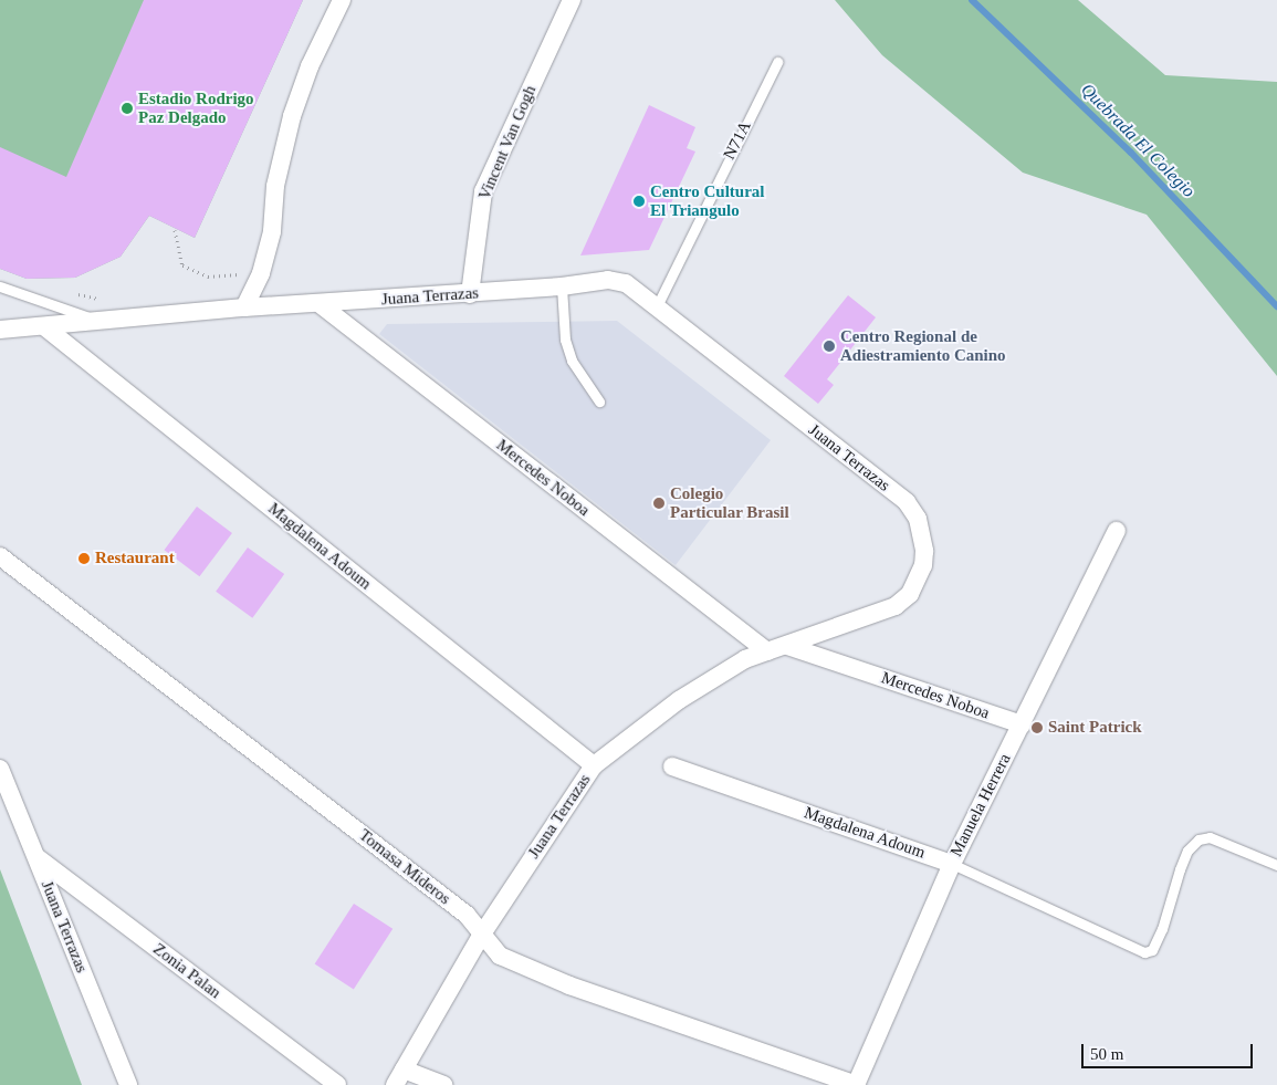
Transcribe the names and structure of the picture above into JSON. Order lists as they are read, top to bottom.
{
  "streets": {
    "street": [
      "Vincent Van Gogh",
      "Juana Terrazas",
      "Mercedes Noboa",
      "Magdalena Adoum",
      "Manuela Herrera",
      "Tomasa Mideros",
      "Zonia Palan"
    ],
    "lane": ["N71A"]
  },
  "crossings": [
    ["N71A", "Juana Terrazas"],
    ["Vincent Van Gogh", "Juana Terrazas"],
    ["Juana Terrazas", "Mercedes Noboa"],
    ["Juana Terrazas", "Magdalena Adoum"],
    ["Juana Terrazas", "Tomasa Mideros"],
    ["Juana Terrazas", "Zonia Palan"],
    ["Mercedes Noboa", "Manuela Herrera"],
    ["Magdalena Adoum", "Manuela Herrera"],
    ["Manuela Herrera", "Tomasa Mideros"]
  ],
  "water": ["Quebrada El Colegio"],
  "places": [
    "Estadio Rodrigo Paz Delgado",
    "Centro Cultural El Triangulo",
    "Centro Regional de Adiestramiento Canino",
    "Colegio Particular Brasil",
    "Restaurant",
    "Saint Patrick"
  ],
  "scale_bar": "50 m"
}
